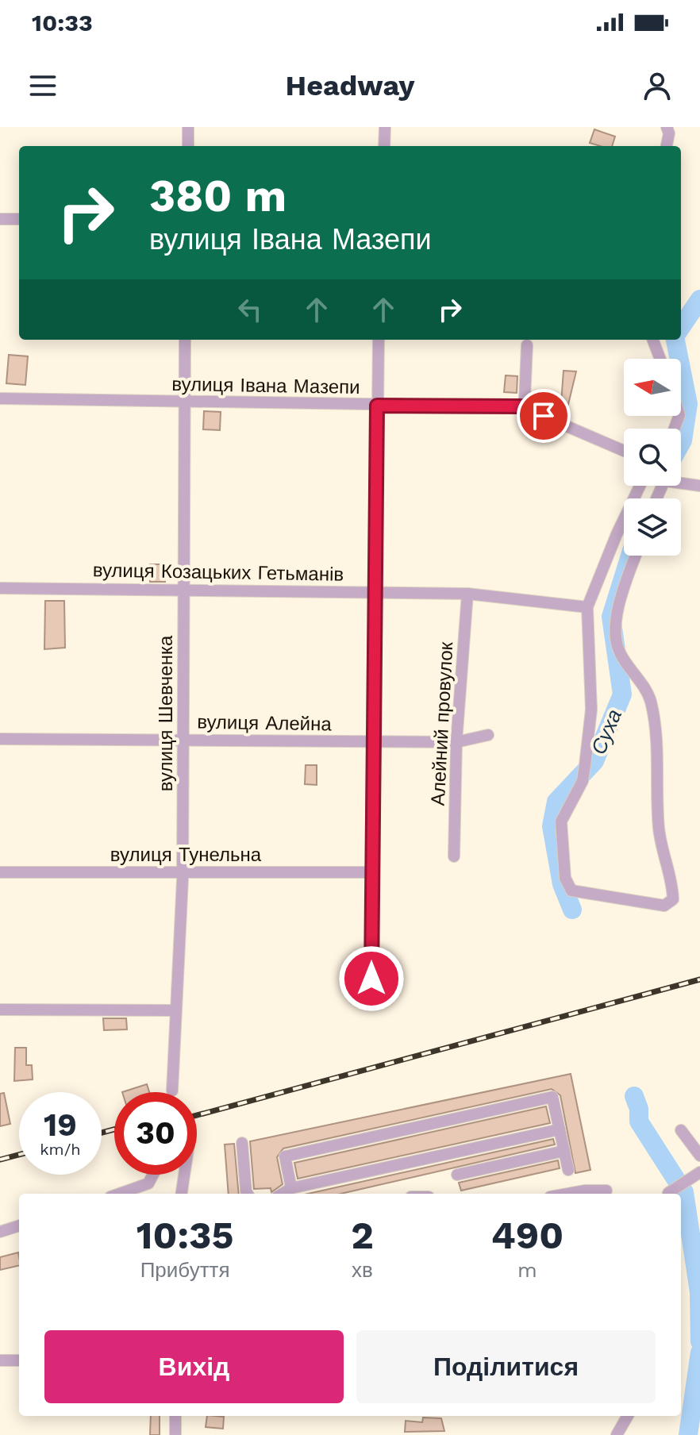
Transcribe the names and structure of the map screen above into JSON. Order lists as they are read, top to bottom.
{
  "streets": {
    "street": [
      "вулиця Івана Мазепи",
      "вулиця Козацьких Гетьманів",
      "вулиця Шевченка",
      "вулиця Алейна",
      "Алейний провулок",
      "вулиця Тунельна"
    ]
  },
  "crossings": [
    ["вулиця Івана Мазепи", "вулиця Шевченка"],
    ["вулиця Козацьких Гетьманів", "вулиця Шевченка"],
    ["вулиця Козацьких Гетьманів", "Алейний провулок"],
    ["вулиця Шевченка", "вулиця Алейна"],
    ["вулиця Шевченка", "вулиця Тунельна"],
    ["вулиця Алейна", "Алейний провулок"]
  ],
  "water": ["Суха"],
  "north": "left",
  "page": {
    "status": "10:33",
    "header": "Headway",
    "turn": ["380 m", "вулиця Івана Мазепи"],
    "speed": "19 km/h",
    "limit": "30",
    "eta": [
      "10:35",
      "Прибуття",
      "2",
      "хв",
      "490",
      "m"
    ],
    "buttons": ["Вихід", "Поділитися"]
  }
}
